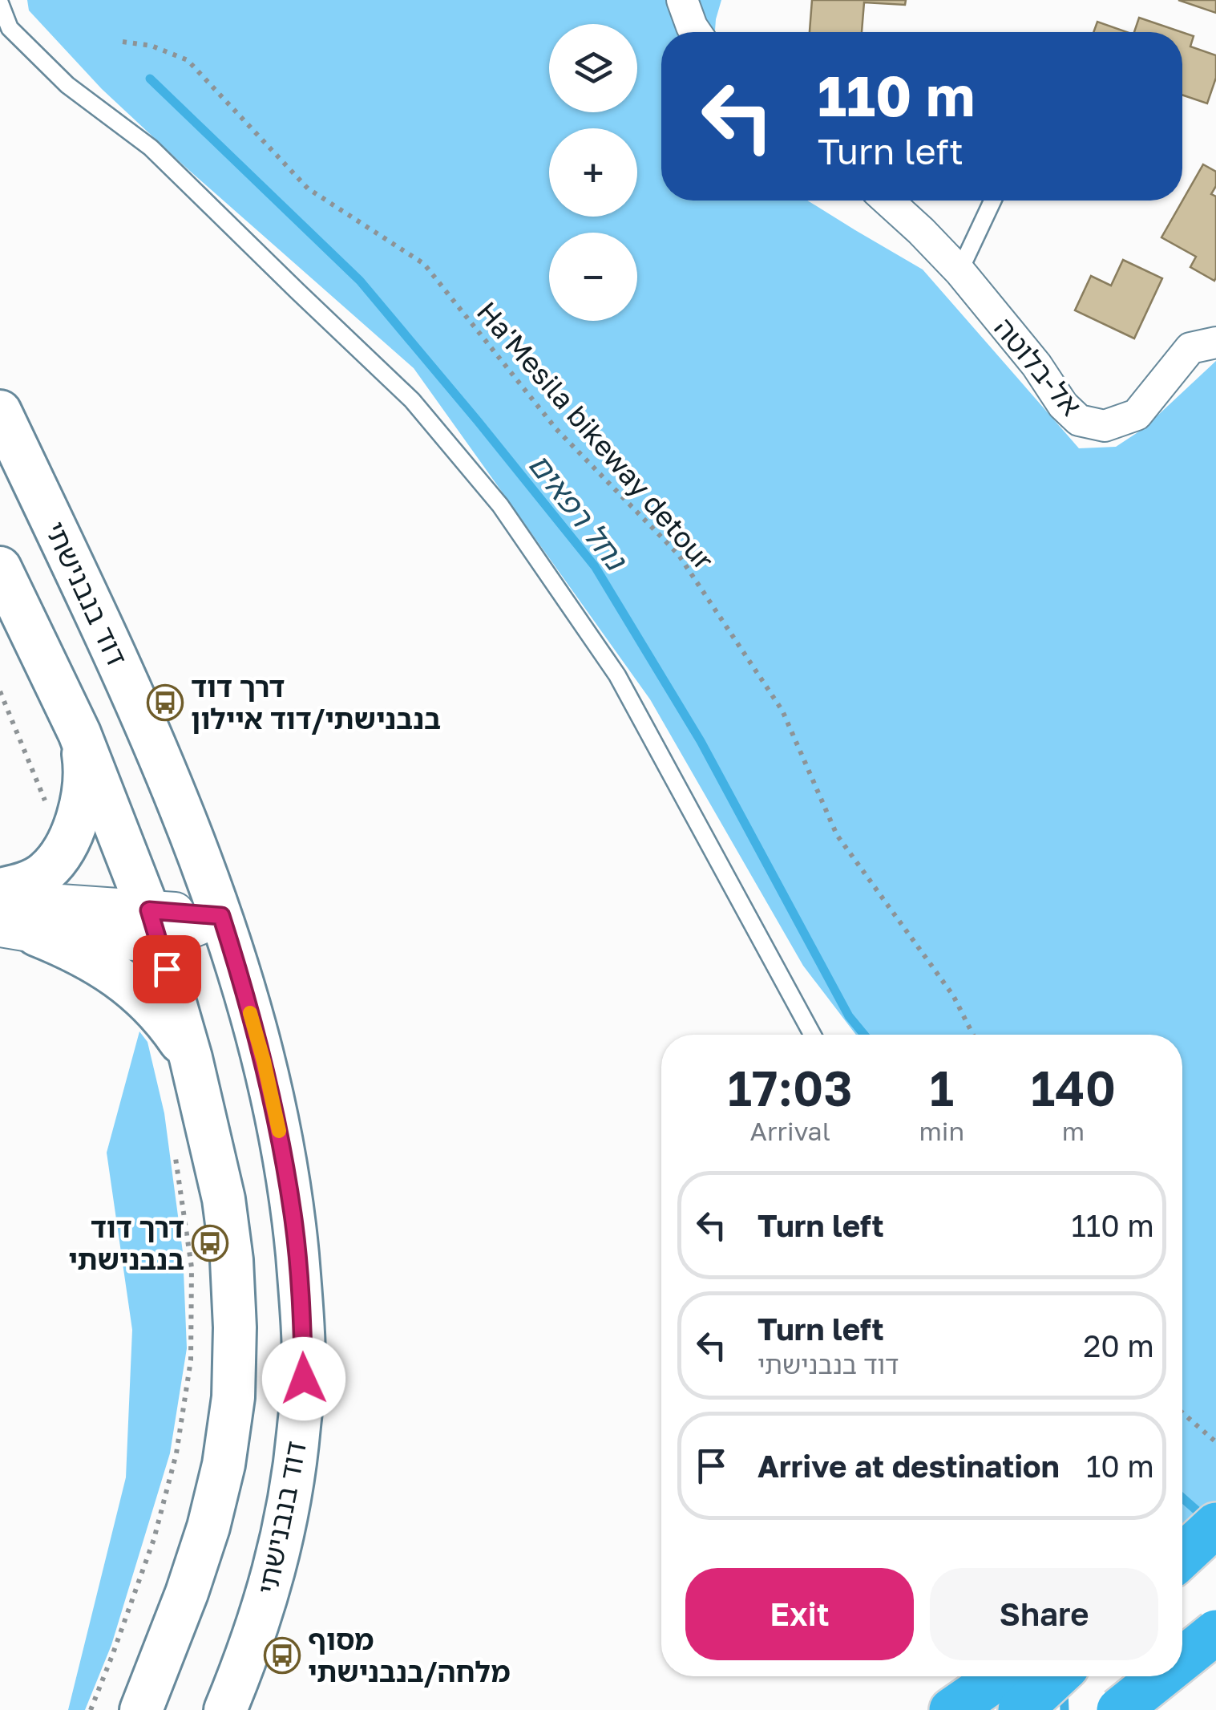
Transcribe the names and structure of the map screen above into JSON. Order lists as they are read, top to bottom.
{
  "streets": {
    "main road": ["דוד בנבנישתי"],
    "street": ["אל-בלוטה"],
    "path": ["Ha'Mesila bikeway detour"]
  },
  "water": ["נחל רפאים"],
  "places": {
    "bus stop": ["דרך דוד בנבנישתי/דוד איילון", "דרך דוד בנבנישתי", "מסוף מלחה/בנבנישתי"]
  },
  "page": {
    "map_buttons": ["+", "−"],
    "turn": ["110 m", "Turn left"],
    "eta": [
      "17:03",
      "Arrival",
      "1",
      "min",
      "140",
      "m"
    ],
    "list": [
      {
        "name": "Turn left",
        "value": "110 m"
      },
      {
        "name": "Turn left",
        "note": "דוד בנבנישתי",
        "value": "20 m"
      },
      {
        "name": "Arrive at destination",
        "value": "10 m"
      }
    ],
    "buttons": ["Exit", "Share"]
  }
}
